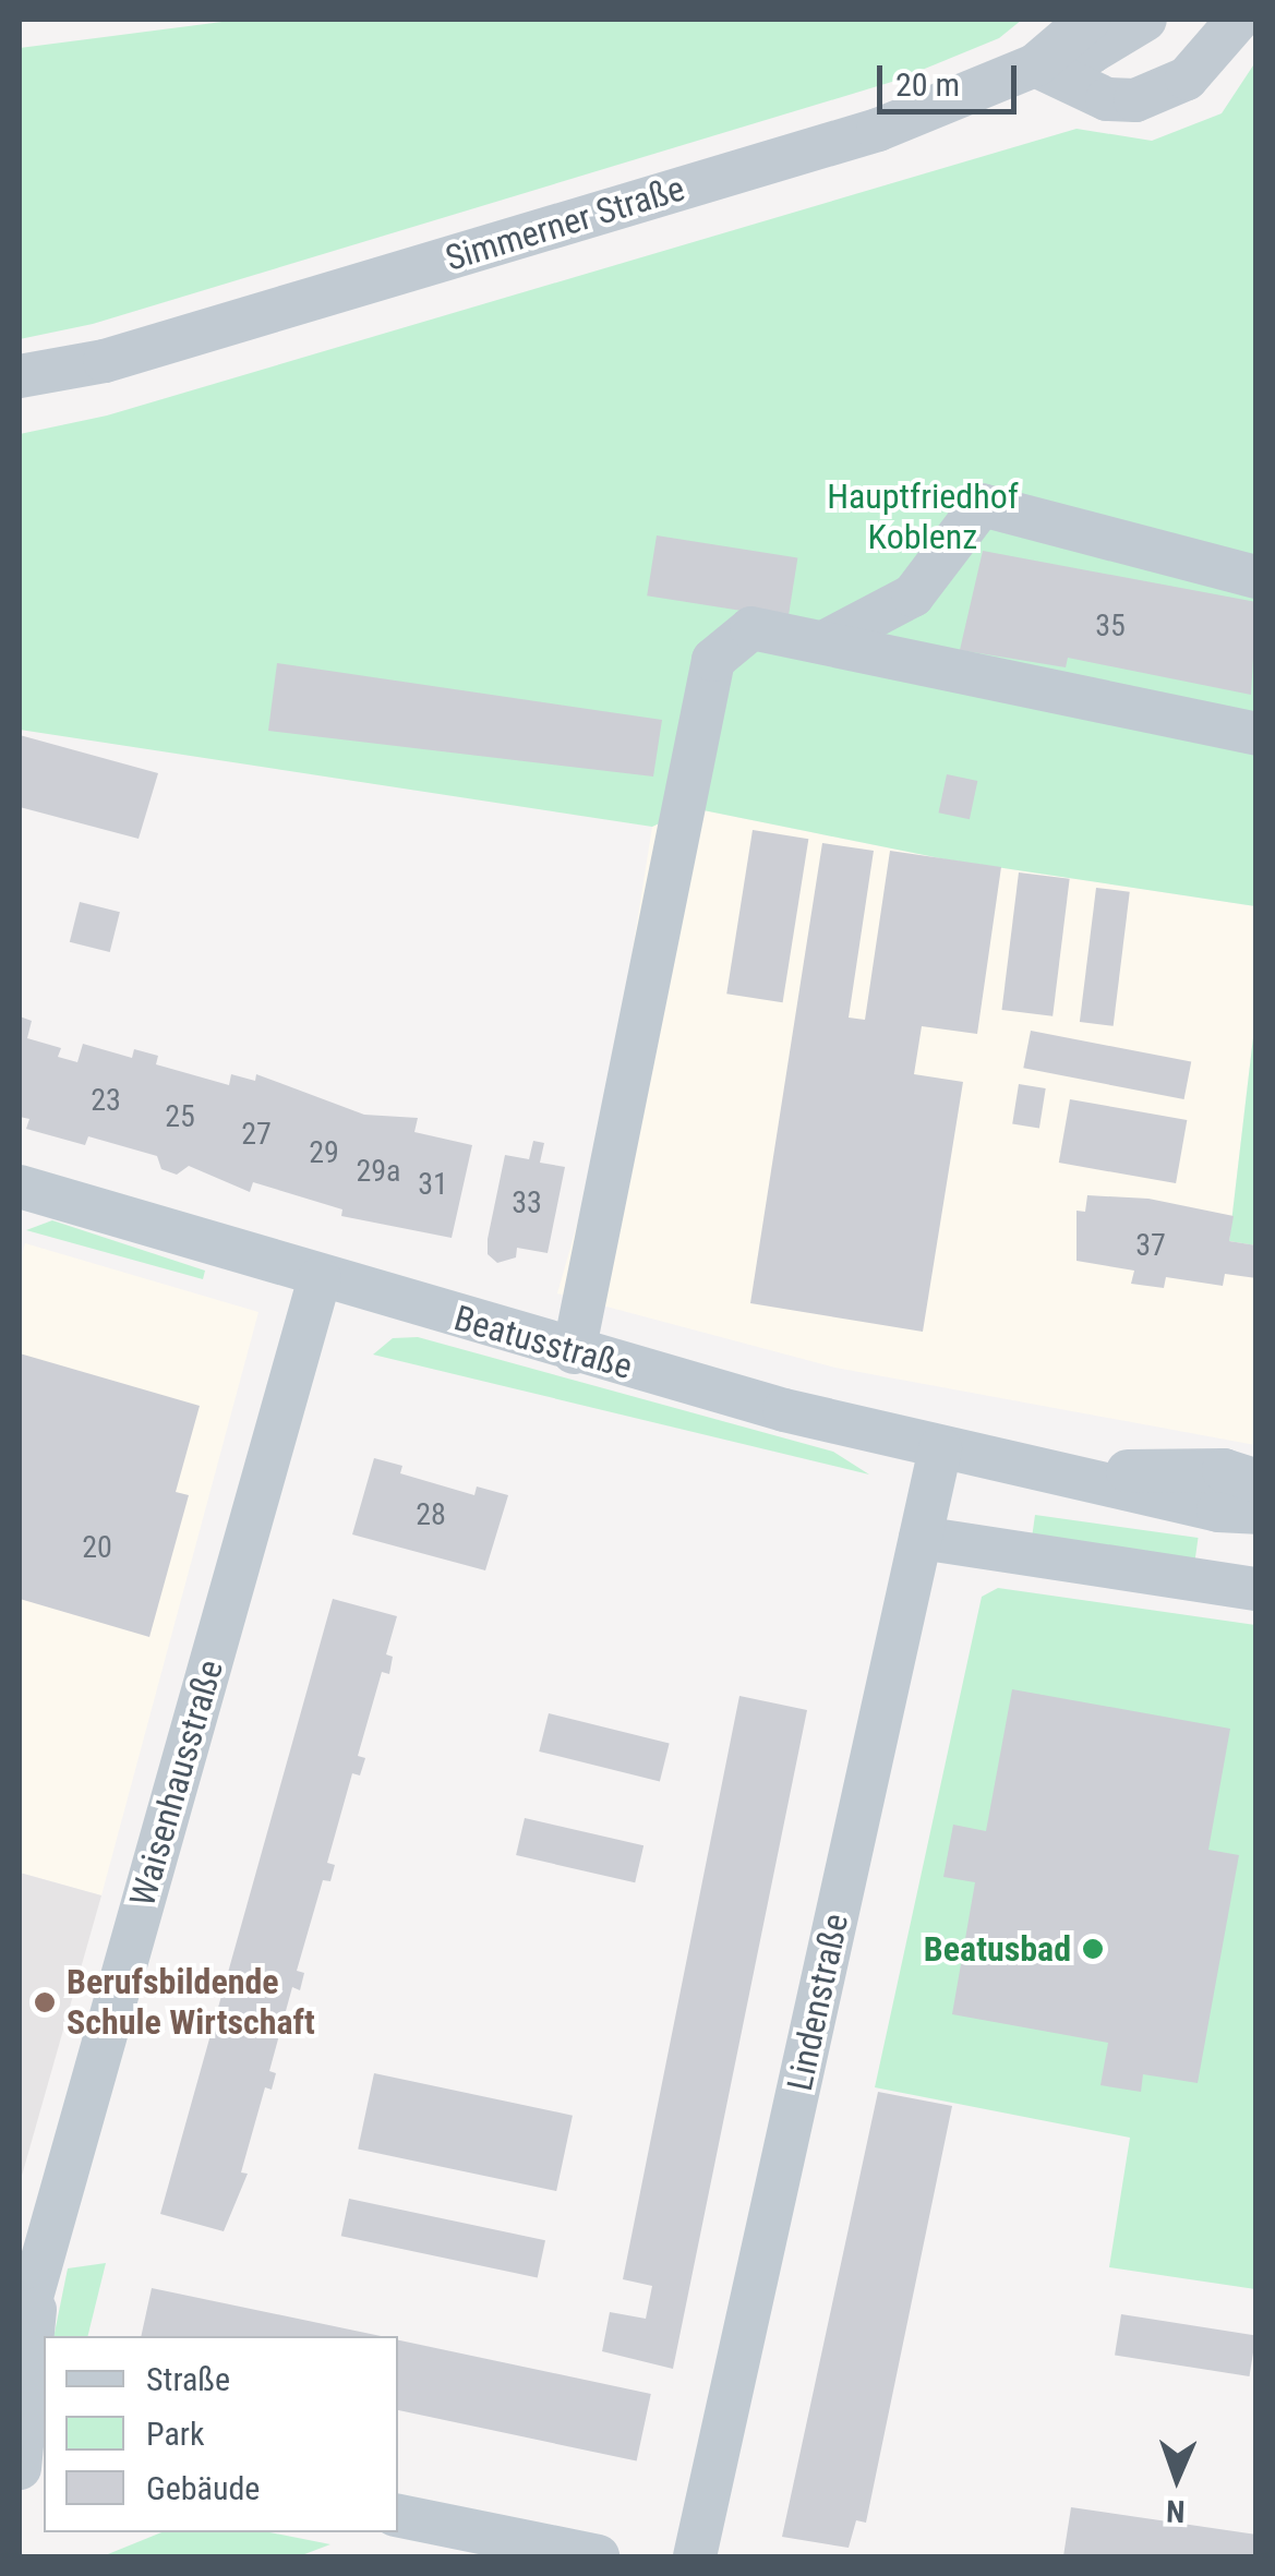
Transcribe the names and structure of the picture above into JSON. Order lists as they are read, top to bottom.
{
  "streets": {
    "street": [
      "Simmerner Straße",
      "Beatusstraße",
      "Waisenhausstraße",
      "Lindenstraße"
    ]
  },
  "crossings": [
    ["Beatusstraße", "Waisenhausstraße"],
    ["Beatusstraße", "Lindenstraße"]
  ],
  "parks": ["Hauptfriedhof Koblenz"],
  "places": ["Beatusbad", "Berufsbildende Schule Wirtschaft"],
  "house_numbers": [
    "35",
    "23",
    "25",
    "27",
    "29",
    "29a",
    "31",
    "33",
    "37",
    "28",
    "20"
  ],
  "legend": ["Straße", "Park", "Gebäude"],
  "scale_bar": "20 m",
  "north": "bottom"
}
